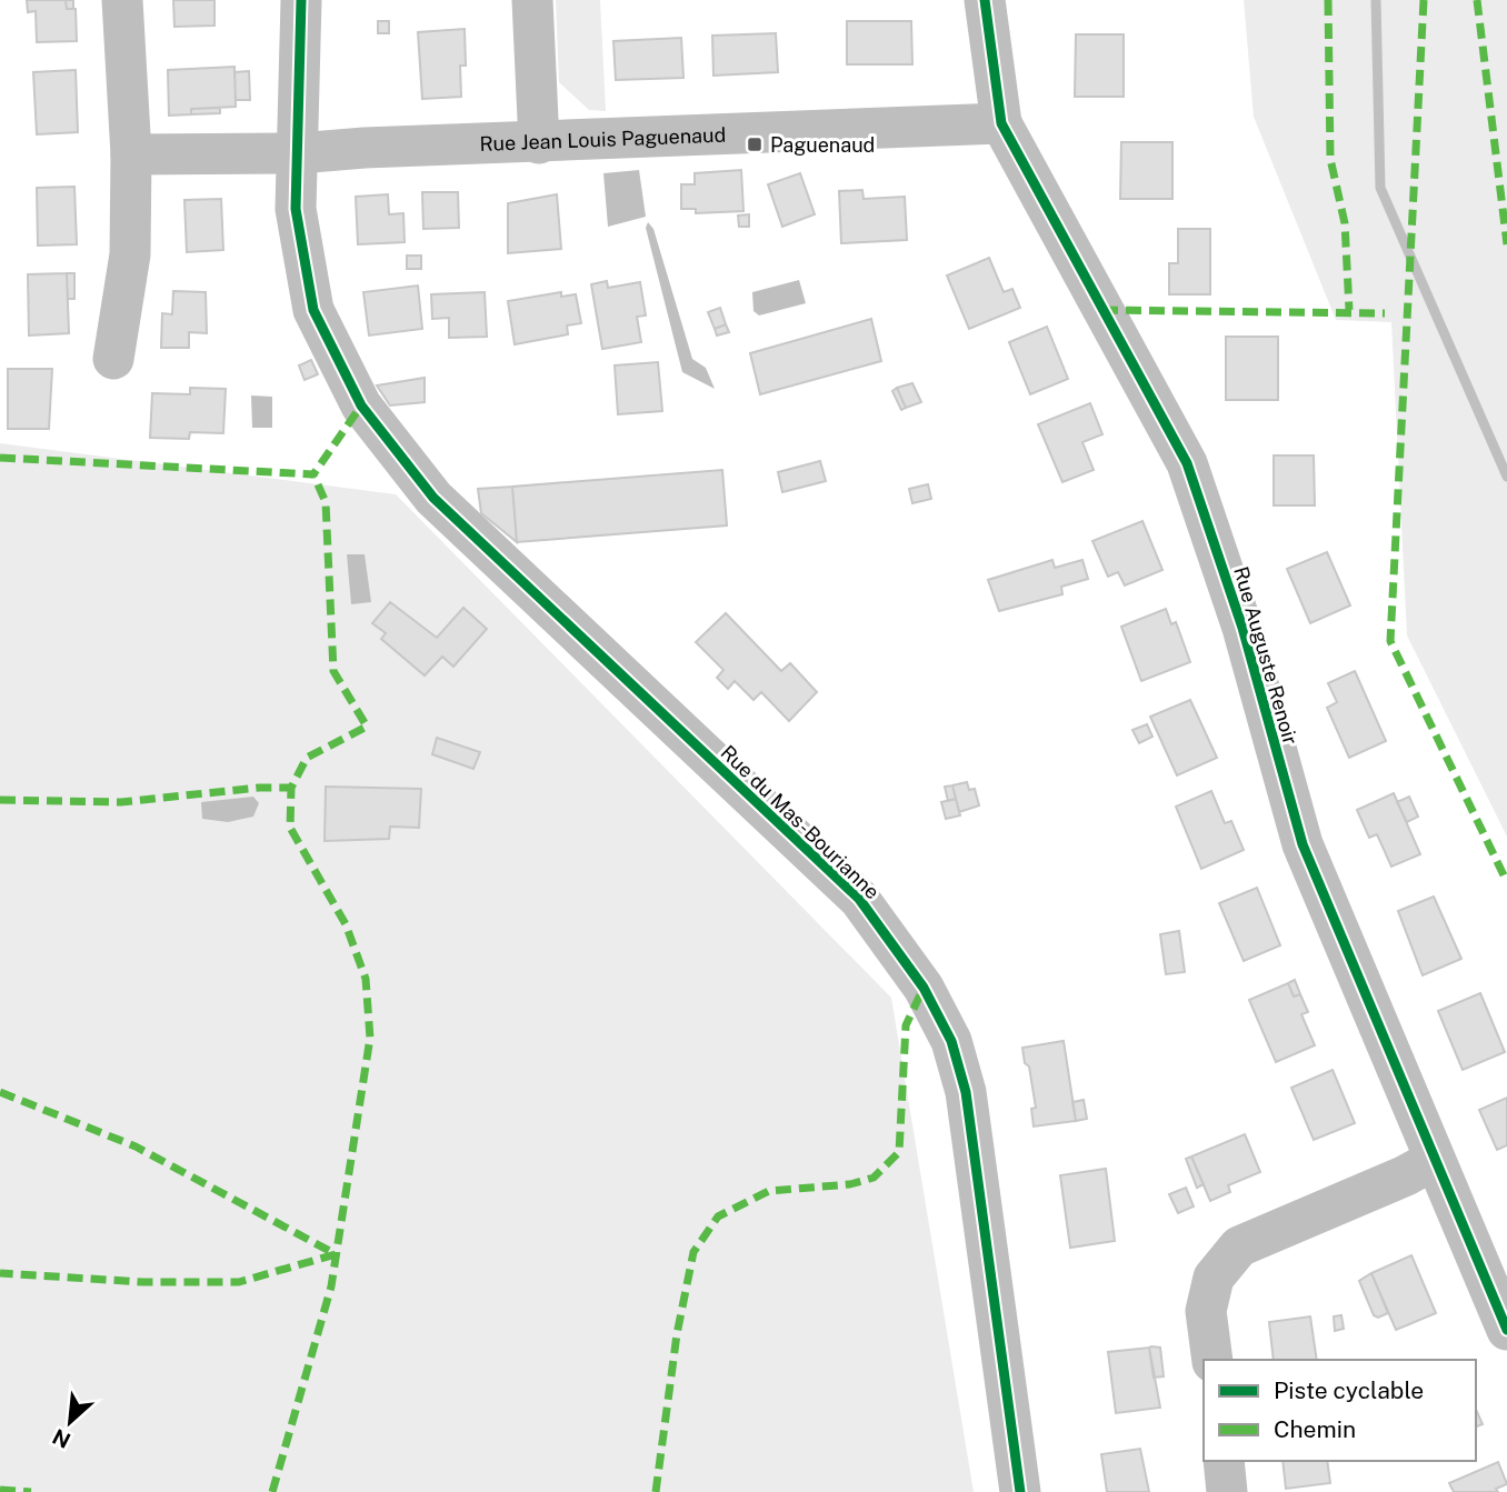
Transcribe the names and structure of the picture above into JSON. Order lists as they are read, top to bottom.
{
  "streets": {
    "street": ["Rue Jean Louis Paguenaud", "Rue Auguste Renoir", "Rue du Mas-Bourianne"]
  },
  "crossings": [
    ["Rue Jean Louis Paguenaud", "Rue Auguste Renoir"],
    ["Rue Jean Louis Paguenaud", "Rue du Mas-Bourianne"]
  ],
  "places": {
    "transit": ["Paguenaud"]
  },
  "legend": ["Piste cyclable", "Chemin"],
  "north": "bottom left"
}
